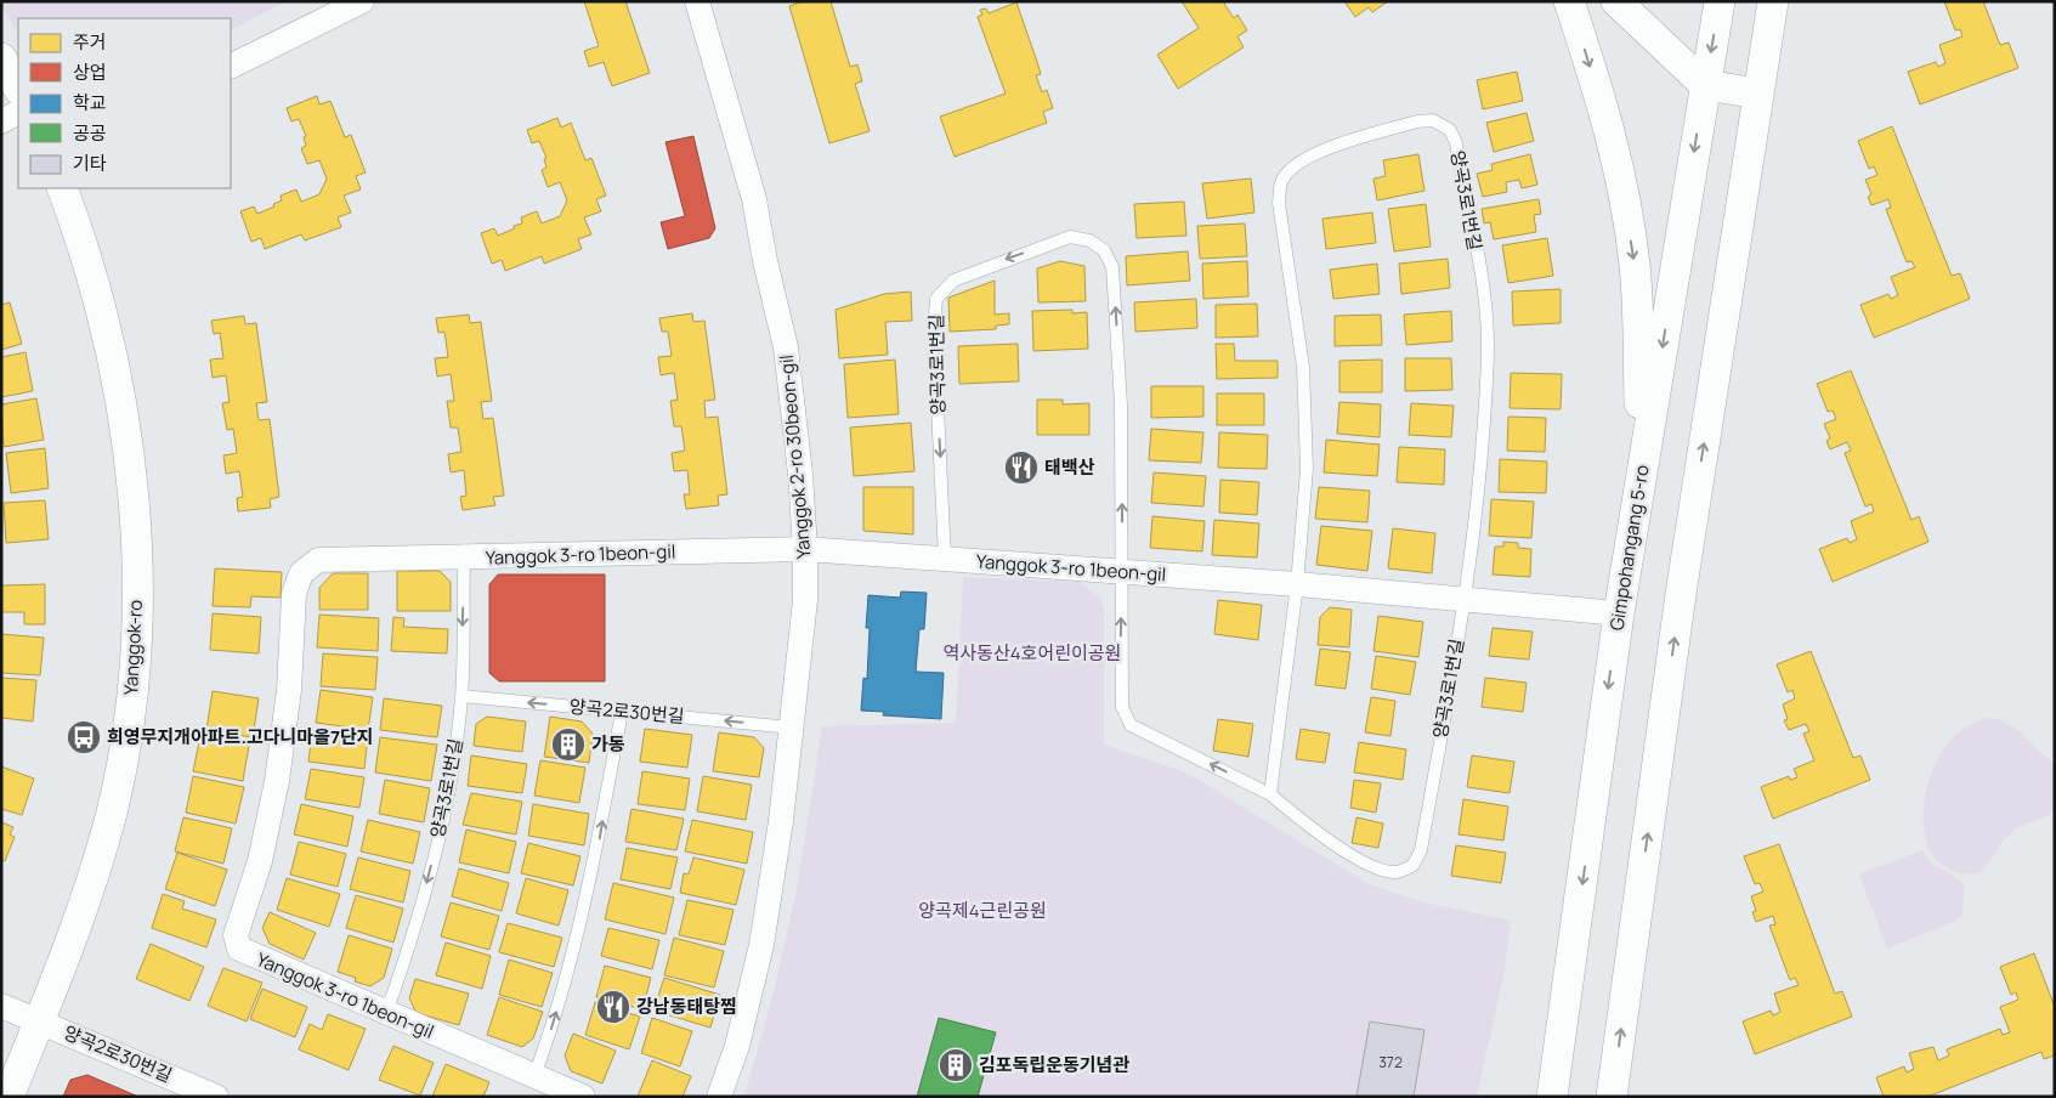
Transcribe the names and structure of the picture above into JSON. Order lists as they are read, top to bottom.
{
  "streets": {
    "street": [
      "Yanggok 2-ro 30beon-gil",
      "Gimpohangang 5-ro",
      "Yanggok 3-ro 1beon-gil",
      "Yanggok-ro",
      "양곡2로30번길"
    ],
    "lane": ["양곡3로1번길"]
  },
  "crossings": [
    ["양곡3로1번길", "Yanggok 3-ro 1beon-gil"],
    ["양곡3로1번길", "양곡2로30번길"],
    ["Yanggok 2-ro 30beon-gil", "Yanggok 3-ro 1beon-gil"],
    ["Yanggok 2-ro 30beon-gil", "양곡2로30번길"],
    ["Gimpohangang 5-ro", "Yanggok 3-ro 1beon-gil"],
    ["Yanggok-ro", "양곡2로30번길"]
  ],
  "one_way": ["양곡2로30번길"],
  "parks": ["역사동산4호어린이공원", "양곡제4근린공원"],
  "places": {
    "restaurant": ["태백산", "강남동태탕찜"],
    "bus stop": ["희영무지개아파트.고다니마을7단지"],
    "building": ["가동", "김포독립운동기념관"]
  },
  "house_numbers": ["372"],
  "legend": [
    "주거",
    "상업",
    "학교",
    "공공",
    "기타"
  ]
}
